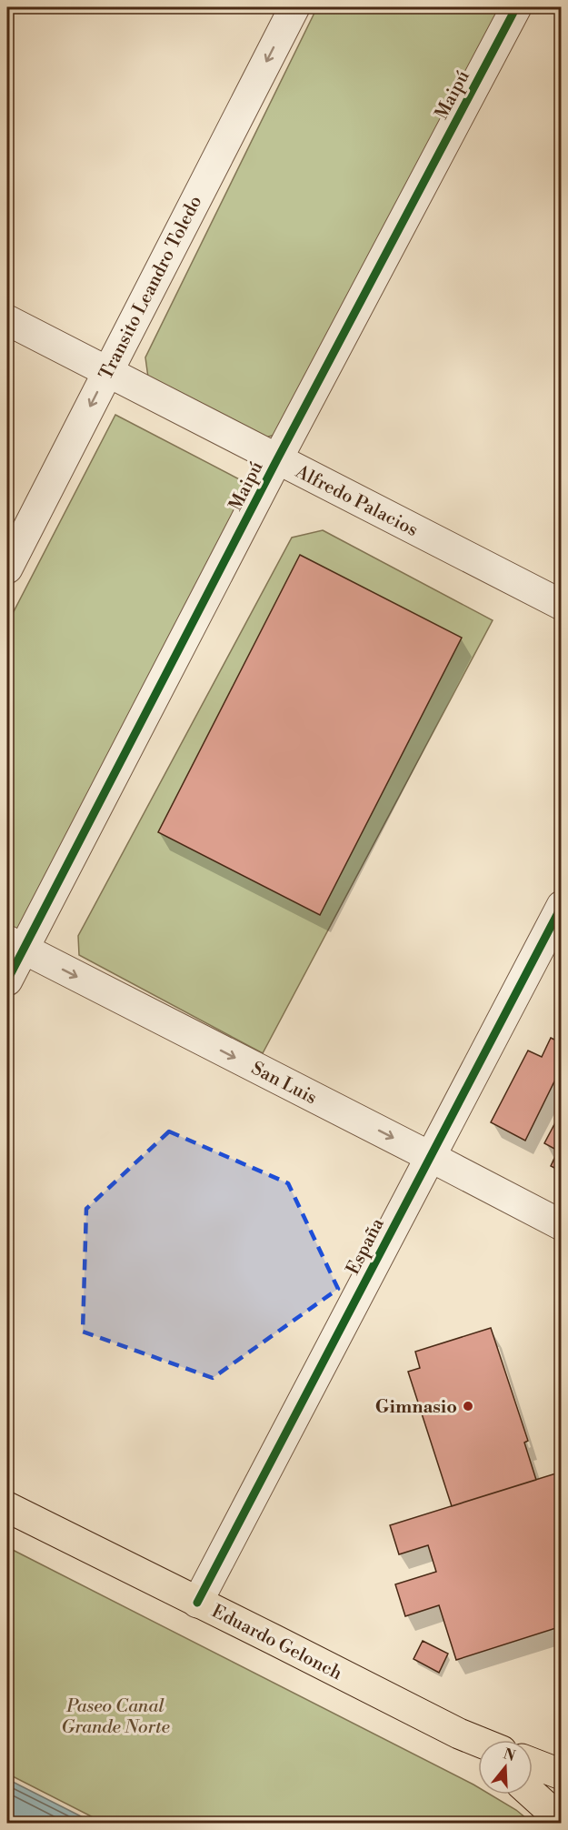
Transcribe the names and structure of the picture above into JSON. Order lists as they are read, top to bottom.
{
  "streets": {
    "main road": ["Eduardo Gelonch"],
    "street": [
      "Maipú",
      "Transito Leandro Toledo",
      "Alfredo Palacios",
      "San Luis",
      "España"
    ]
  },
  "crossings": [
    ["Maipú", "Alfredo Palacios"],
    ["Maipú", "San Luis"],
    ["Transito Leandro Toledo", "Alfredo Palacios"],
    ["San Luis", "España"],
    ["España", "Eduardo Gelonch"]
  ],
  "one_way": ["Transito Leandro Toledo", "San Luis"],
  "parks": ["Paseo Canal Grande Norte"],
  "places": ["Gimnasio"],
  "north": "top"
}
